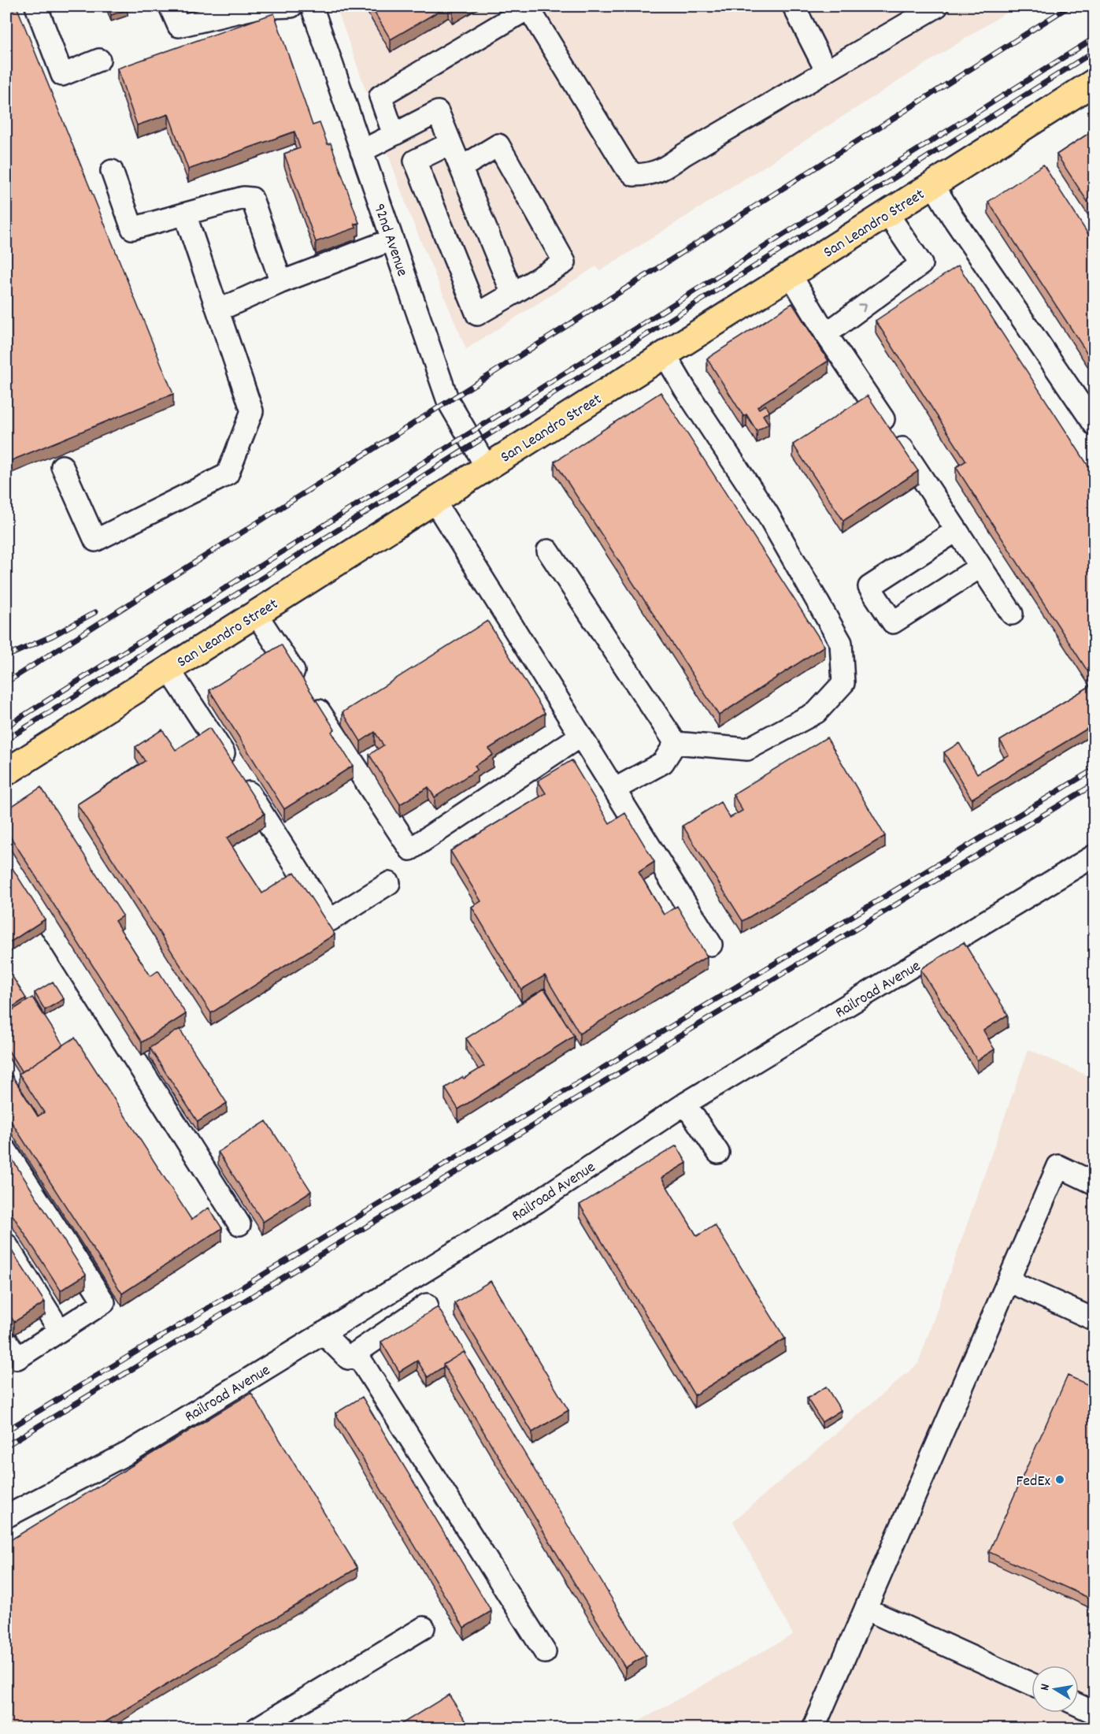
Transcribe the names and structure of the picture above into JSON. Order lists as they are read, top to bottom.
{
  "streets": {
    "main road": ["San Leandro Street"],
    "street": ["92nd Avenue", "Railroad Avenue"]
  },
  "crossings": [
    ["San Leandro Street", "92nd Avenue"]
  ],
  "places": ["FedEx"],
  "north": "left"
}
